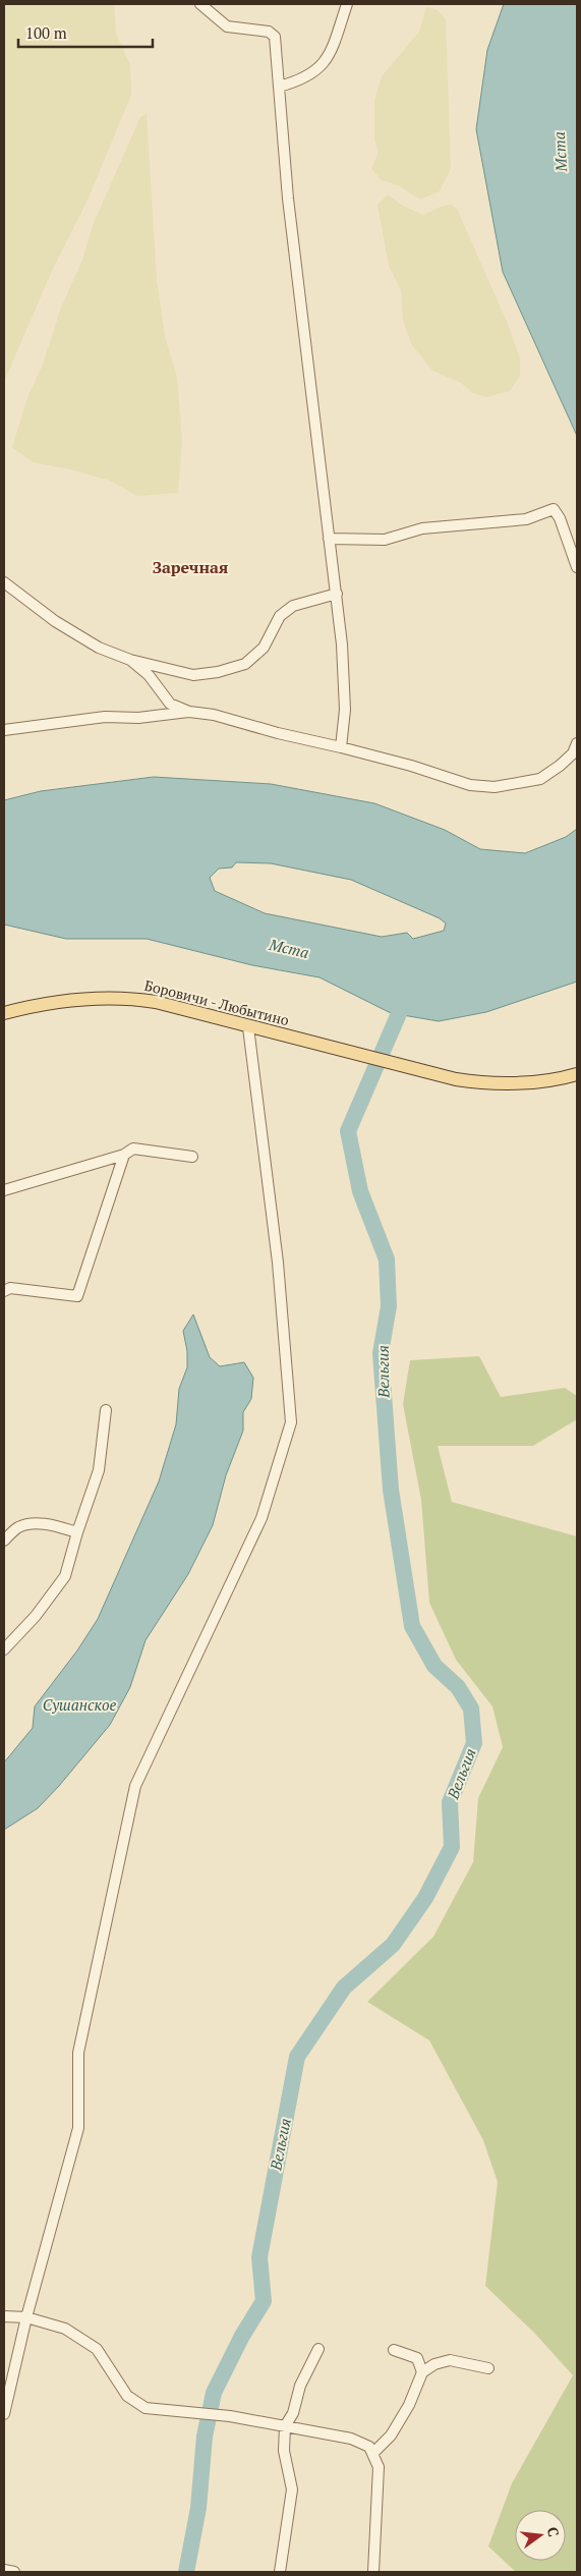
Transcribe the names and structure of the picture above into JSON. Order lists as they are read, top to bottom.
{
  "streets": {
    "main road": ["Боровичи - Любытино"]
  },
  "districts": ["Заречная"],
  "water": ["Мста", "Вельгия", "Сушанское"],
  "scale_bar": "100 m",
  "north": "right"
}
